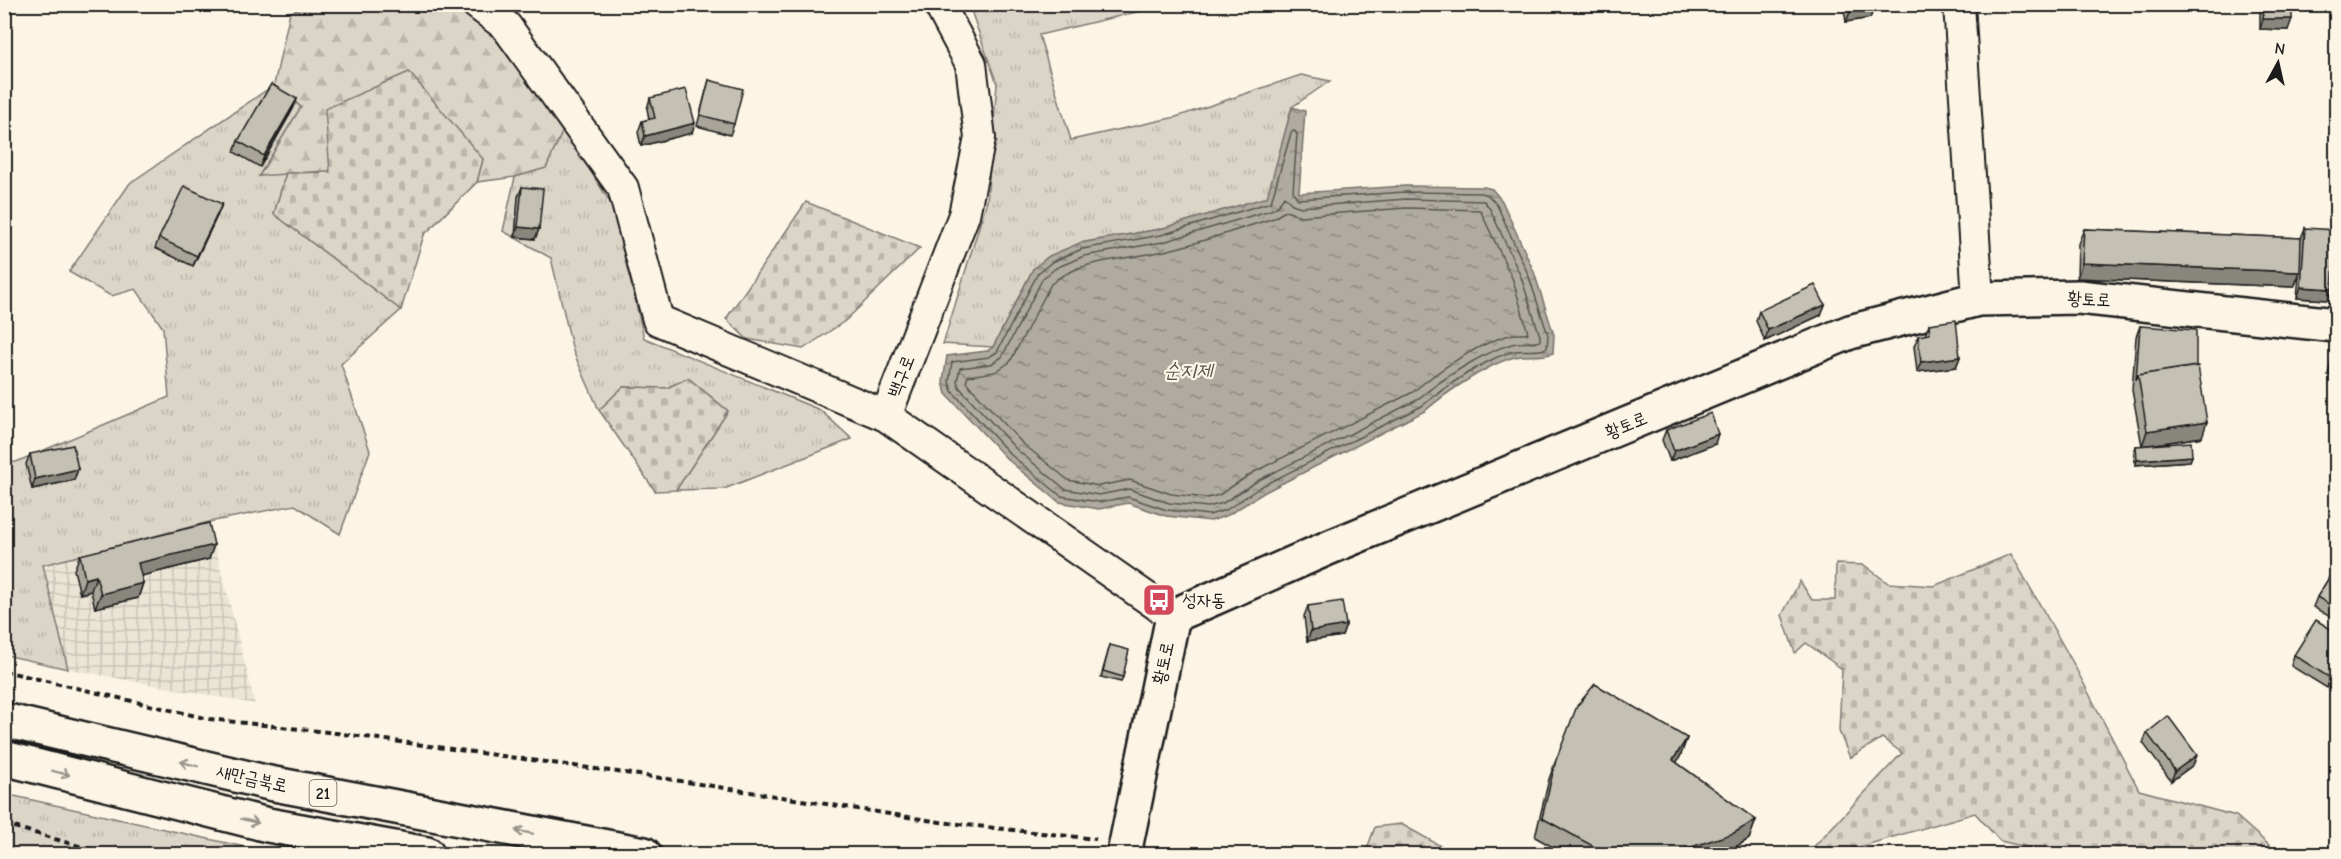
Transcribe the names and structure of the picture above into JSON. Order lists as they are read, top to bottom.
{
  "streets": {
    "main road": ["황토로", "새만금북로", "21"],
    "street": ["백구로"]
  },
  "crossings": [
    ["황토로", "백구로"]
  ],
  "water": ["순지제"],
  "places": {
    "bus stop": ["성자동"]
  },
  "north": "top"
}
